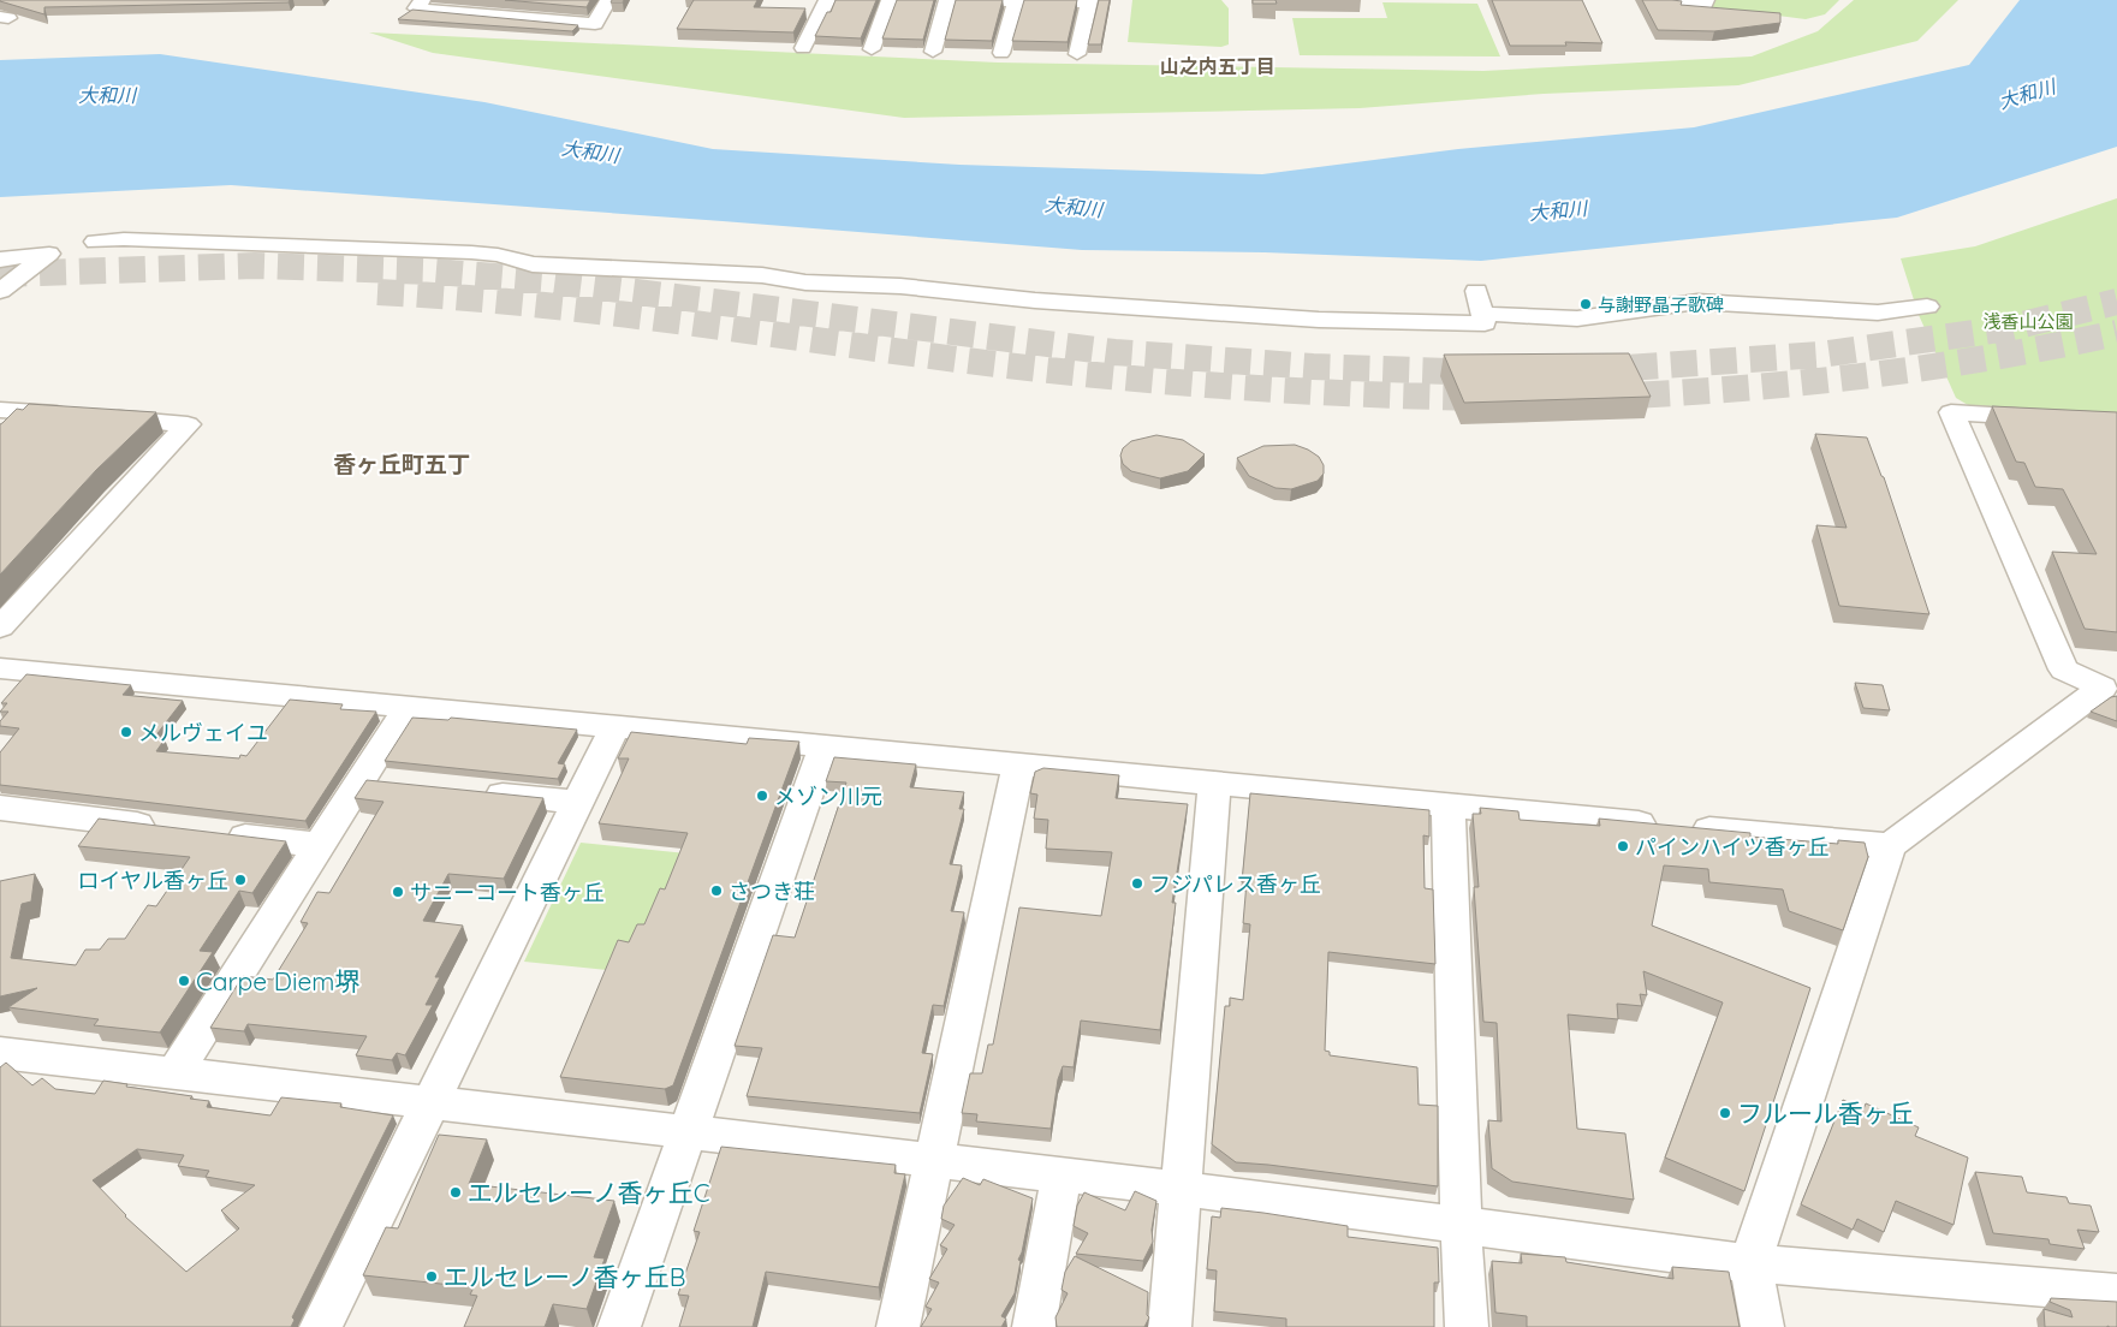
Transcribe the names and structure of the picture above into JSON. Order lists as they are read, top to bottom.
{
  "districts": ["山之内五丁目", "香ヶ丘町五丁"],
  "water": ["大和川"],
  "parks": ["浅香山公園"],
  "places": [
    "与謝野晶子歌碑",
    "メルヴェイユ",
    "メゾン川元",
    "パインハイツ香ヶ丘",
    "ロイヤル香ヶ丘",
    "フジパレス香ヶ丘",
    "さつき荘",
    "サニーコート香ヶ丘",
    "Carpe Diem堺",
    "フルール香ヶ丘",
    "エルセレーノ香ヶ丘C",
    "エルセレーノ香ヶ丘B"
  ]
}
